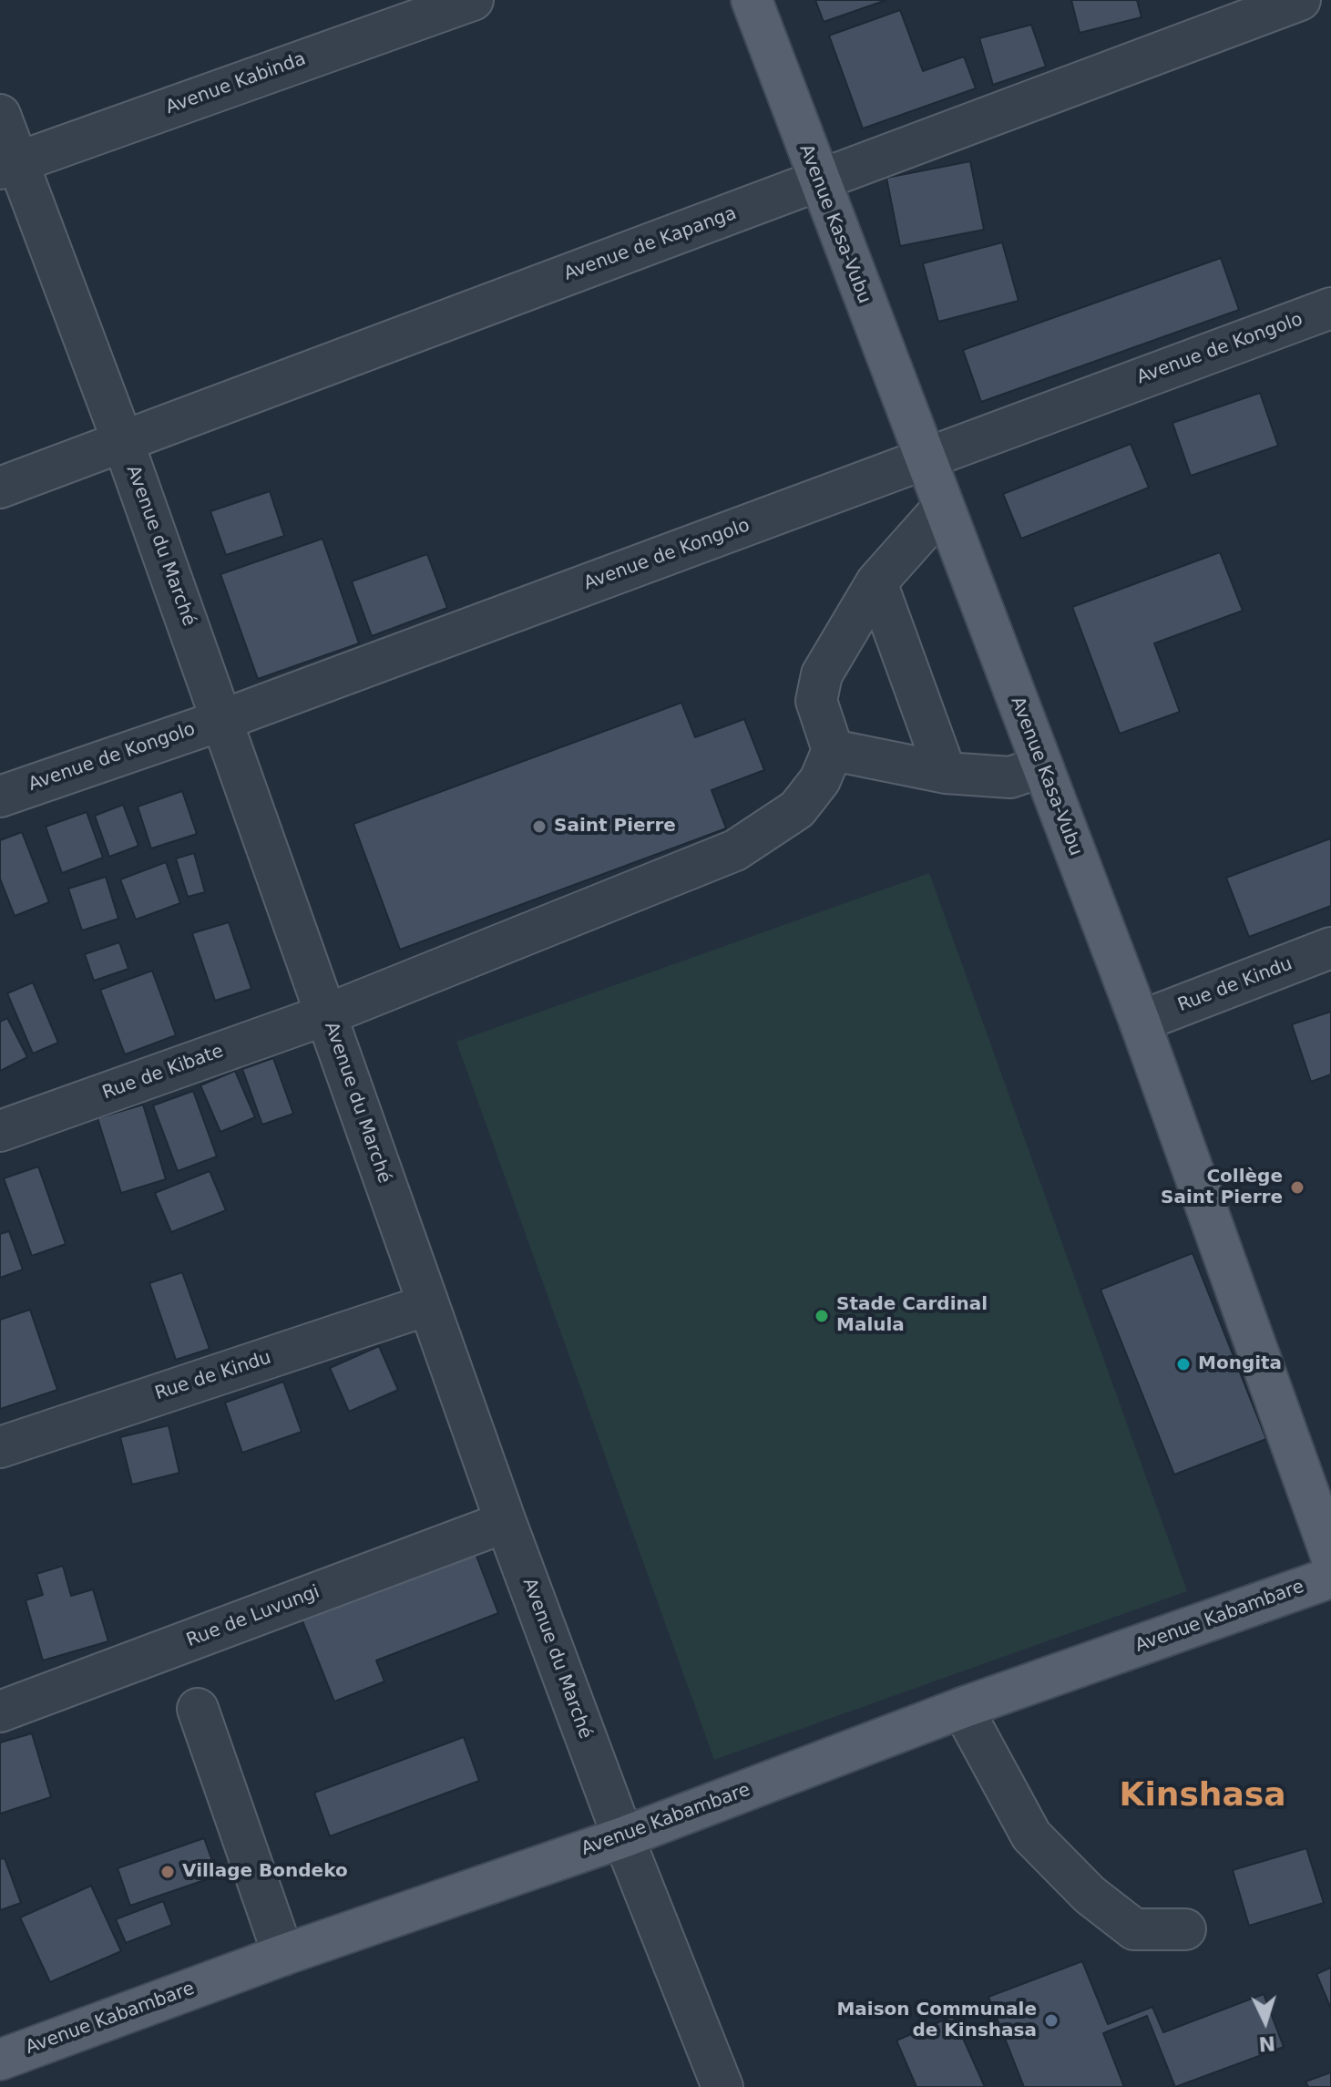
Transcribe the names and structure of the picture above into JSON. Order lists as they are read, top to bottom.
{
  "streets": {
    "main road": ["Avenue Kasa-Vubu", "Avenue Kabambare"],
    "street": [
      "Avenue Kabinda",
      "Avenue de Kapanga",
      "Avenue de Kongolo",
      "Avenue du Marché",
      "Rue de Kindu",
      "Rue de Kibate",
      "Rue de Luvungi"
    ]
  },
  "crossings": [
    ["Avenue Kabinda", "Avenue du Marché"],
    ["Avenue Kasa-Vubu", "Avenue de Kapanga"],
    ["Avenue Kasa-Vubu", "Avenue de Kongolo"],
    ["Avenue Kasa-Vubu", "Rue de Kindu"],
    ["Avenue de Kapanga", "Avenue du Marché"],
    ["Avenue de Kongolo", "Avenue du Marché"],
    ["Avenue du Marché", "Rue de Kindu"],
    ["Avenue du Marché", "Rue de Kibate"],
    ["Avenue du Marché", "Rue de Luvungi"],
    ["Avenue du Marché", "Avenue Kabambare"]
  ],
  "districts": ["Kinshasa"],
  "places": [
    "Saint Pierre",
    "Collège Saint Pierre",
    "Stade Cardinal Malula",
    "Mongita",
    "Village Bondeko",
    "Maison Communale de Kinshasa"
  ],
  "north": "bottom"
}
